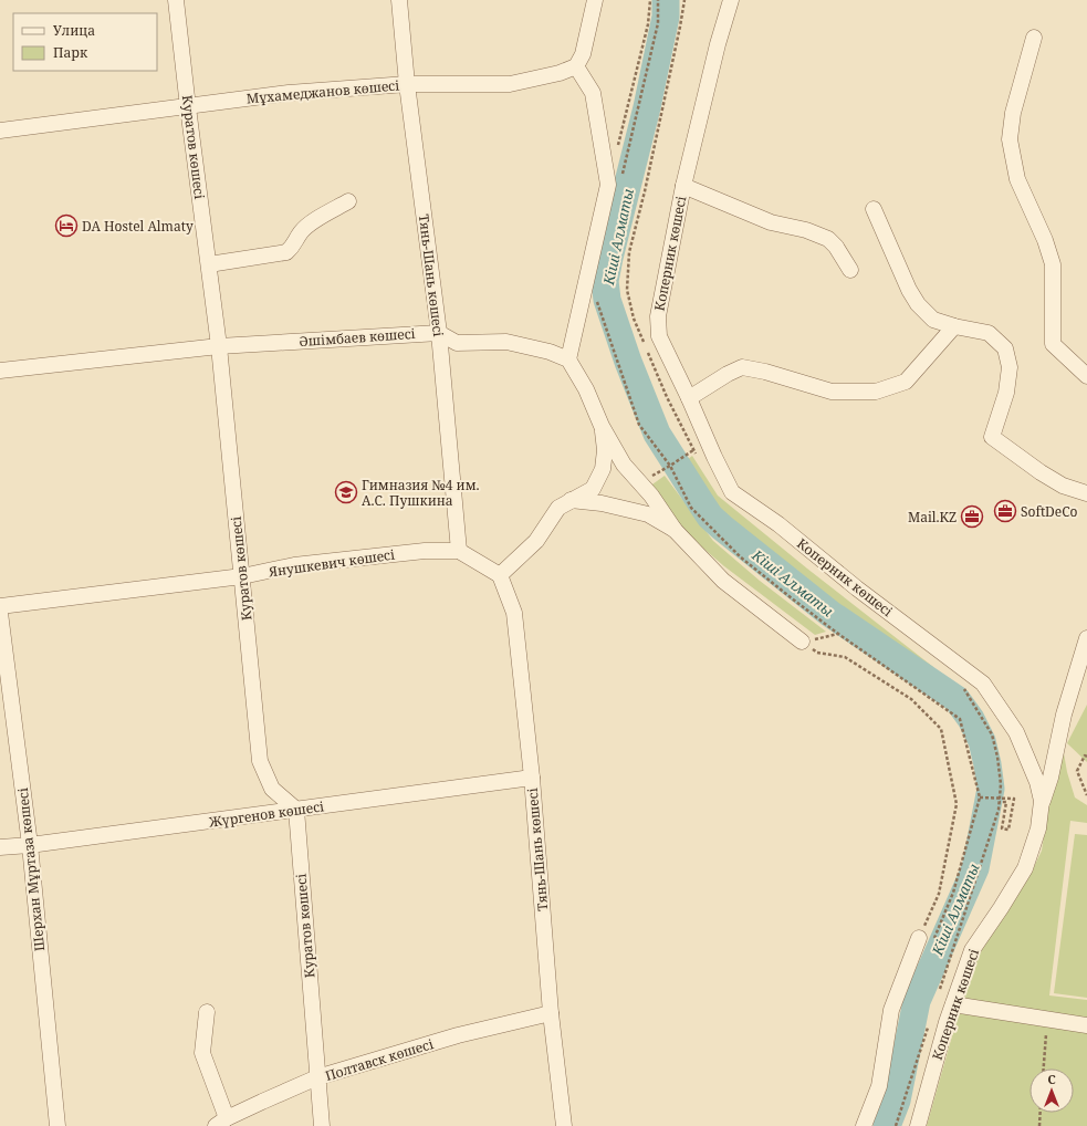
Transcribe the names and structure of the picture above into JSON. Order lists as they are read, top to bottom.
{
  "streets": {
    "street": [
      "Мұхамеджанов көшесі",
      "Куратов көшесі",
      "Коперник көшесі",
      "Тянь-Шань көшесі",
      "Әшімбаев көшесі",
      "Янушкевич көшесі",
      "Жүргенов көшесі",
      "Шерхан Мұртаза көшесі",
      "Полтавск көшесі"
    ]
  },
  "crossings": [
    ["Мұхамеджанов көшесі", "Куратов көшесі"],
    ["Мұхамеджанов көшесі", "Тянь-Шань көшесі"],
    ["Куратов көшесі", "Әшімбаев көшесі"],
    ["Куратов көшесі", "Янушкевич көшесі"],
    ["Куратов көшесі", "Жүргенов көшесі"],
    ["Куратов көшесі", "Полтавск көшесі"],
    ["Тянь-Шань көшесі", "Әшімбаев көшесі"],
    ["Тянь-Шань көшесі", "Янушкевич көшесі"],
    ["Тянь-Шань көшесі", "Жүргенов көшесі"],
    ["Тянь-Шань көшесі", "Полтавск көшесі"],
    ["Жүргенов көшесі", "Шерхан Мұртаза көшесі"]
  ],
  "water": ["Кіші Алматы"],
  "places": {
    "hotel": ["DA Hostel Almaty"],
    "school or university": ["Гимназия №4 им. А.С. Пушкина"],
    "office": ["SoftDeCo", "Mail.KZ"]
  },
  "legend": ["Улица", "Парк"],
  "north": "top"
}
